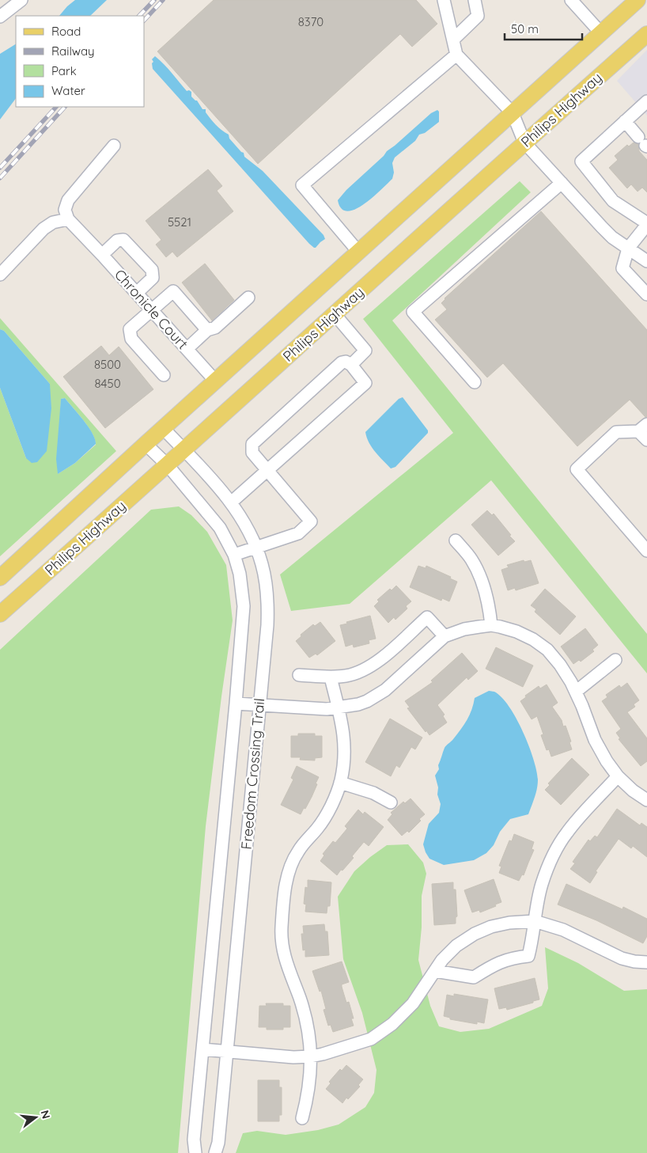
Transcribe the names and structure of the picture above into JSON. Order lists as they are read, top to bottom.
{
  "streets": {
    "main road": ["Philips Highway"],
    "street": ["Chronicle Court", "Freedom Crossing Trail"]
  },
  "crossings": [
    ["Philips Highway", "Chronicle Court"],
    ["Philips Highway", "Freedom Crossing Trail"]
  ],
  "house_numbers": [
    "8370",
    "5521",
    "8500",
    "8450"
  ],
  "legend": [
    "Road",
    "Railway",
    "Park",
    "Water"
  ],
  "scale_bar": "50 m",
  "north": "right"
}
